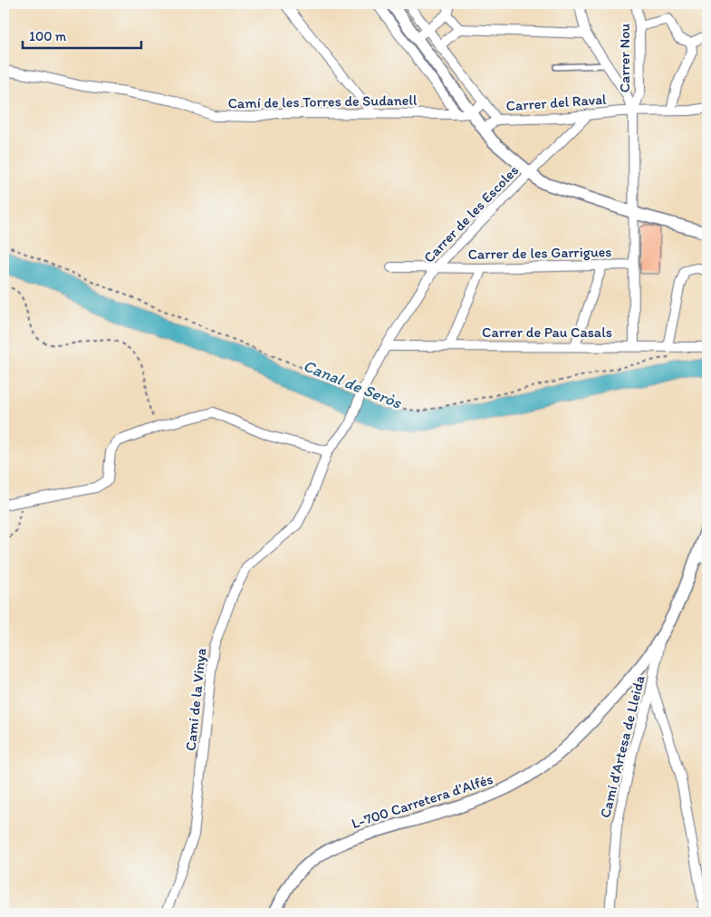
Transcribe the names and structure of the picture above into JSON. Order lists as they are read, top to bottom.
{
  "streets": {
    "street": [
      "Carrer Nou",
      "Camí de les Torres de Sudanell",
      "Carrer del Raval",
      "Carrer de les Escoles",
      "Carrer de les Garrigues",
      "Carrer de Pau Casals",
      "Camí de la Vinya",
      "Camí d'Artesa de Lleida",
      "L-700 Carretera d'Alfés"
    ]
  },
  "crossings": [
    ["Carrer Nou", "Carrer del Raval"],
    ["Carrer del Raval", "Carrer de les Escoles"],
    ["Carrer de les Escoles", "Carrer de les Garrigues"],
    ["Carrer de les Escoles", "Carrer de Pau Casals"],
    ["Carrer de les Escoles", "Camí de la Vinya"],
    ["Camí d'Artesa de Lleida", "L-700 Carretera d'Alfés"]
  ],
  "water": ["Canal de Seròs"],
  "scale_bar": "100 m"
}
